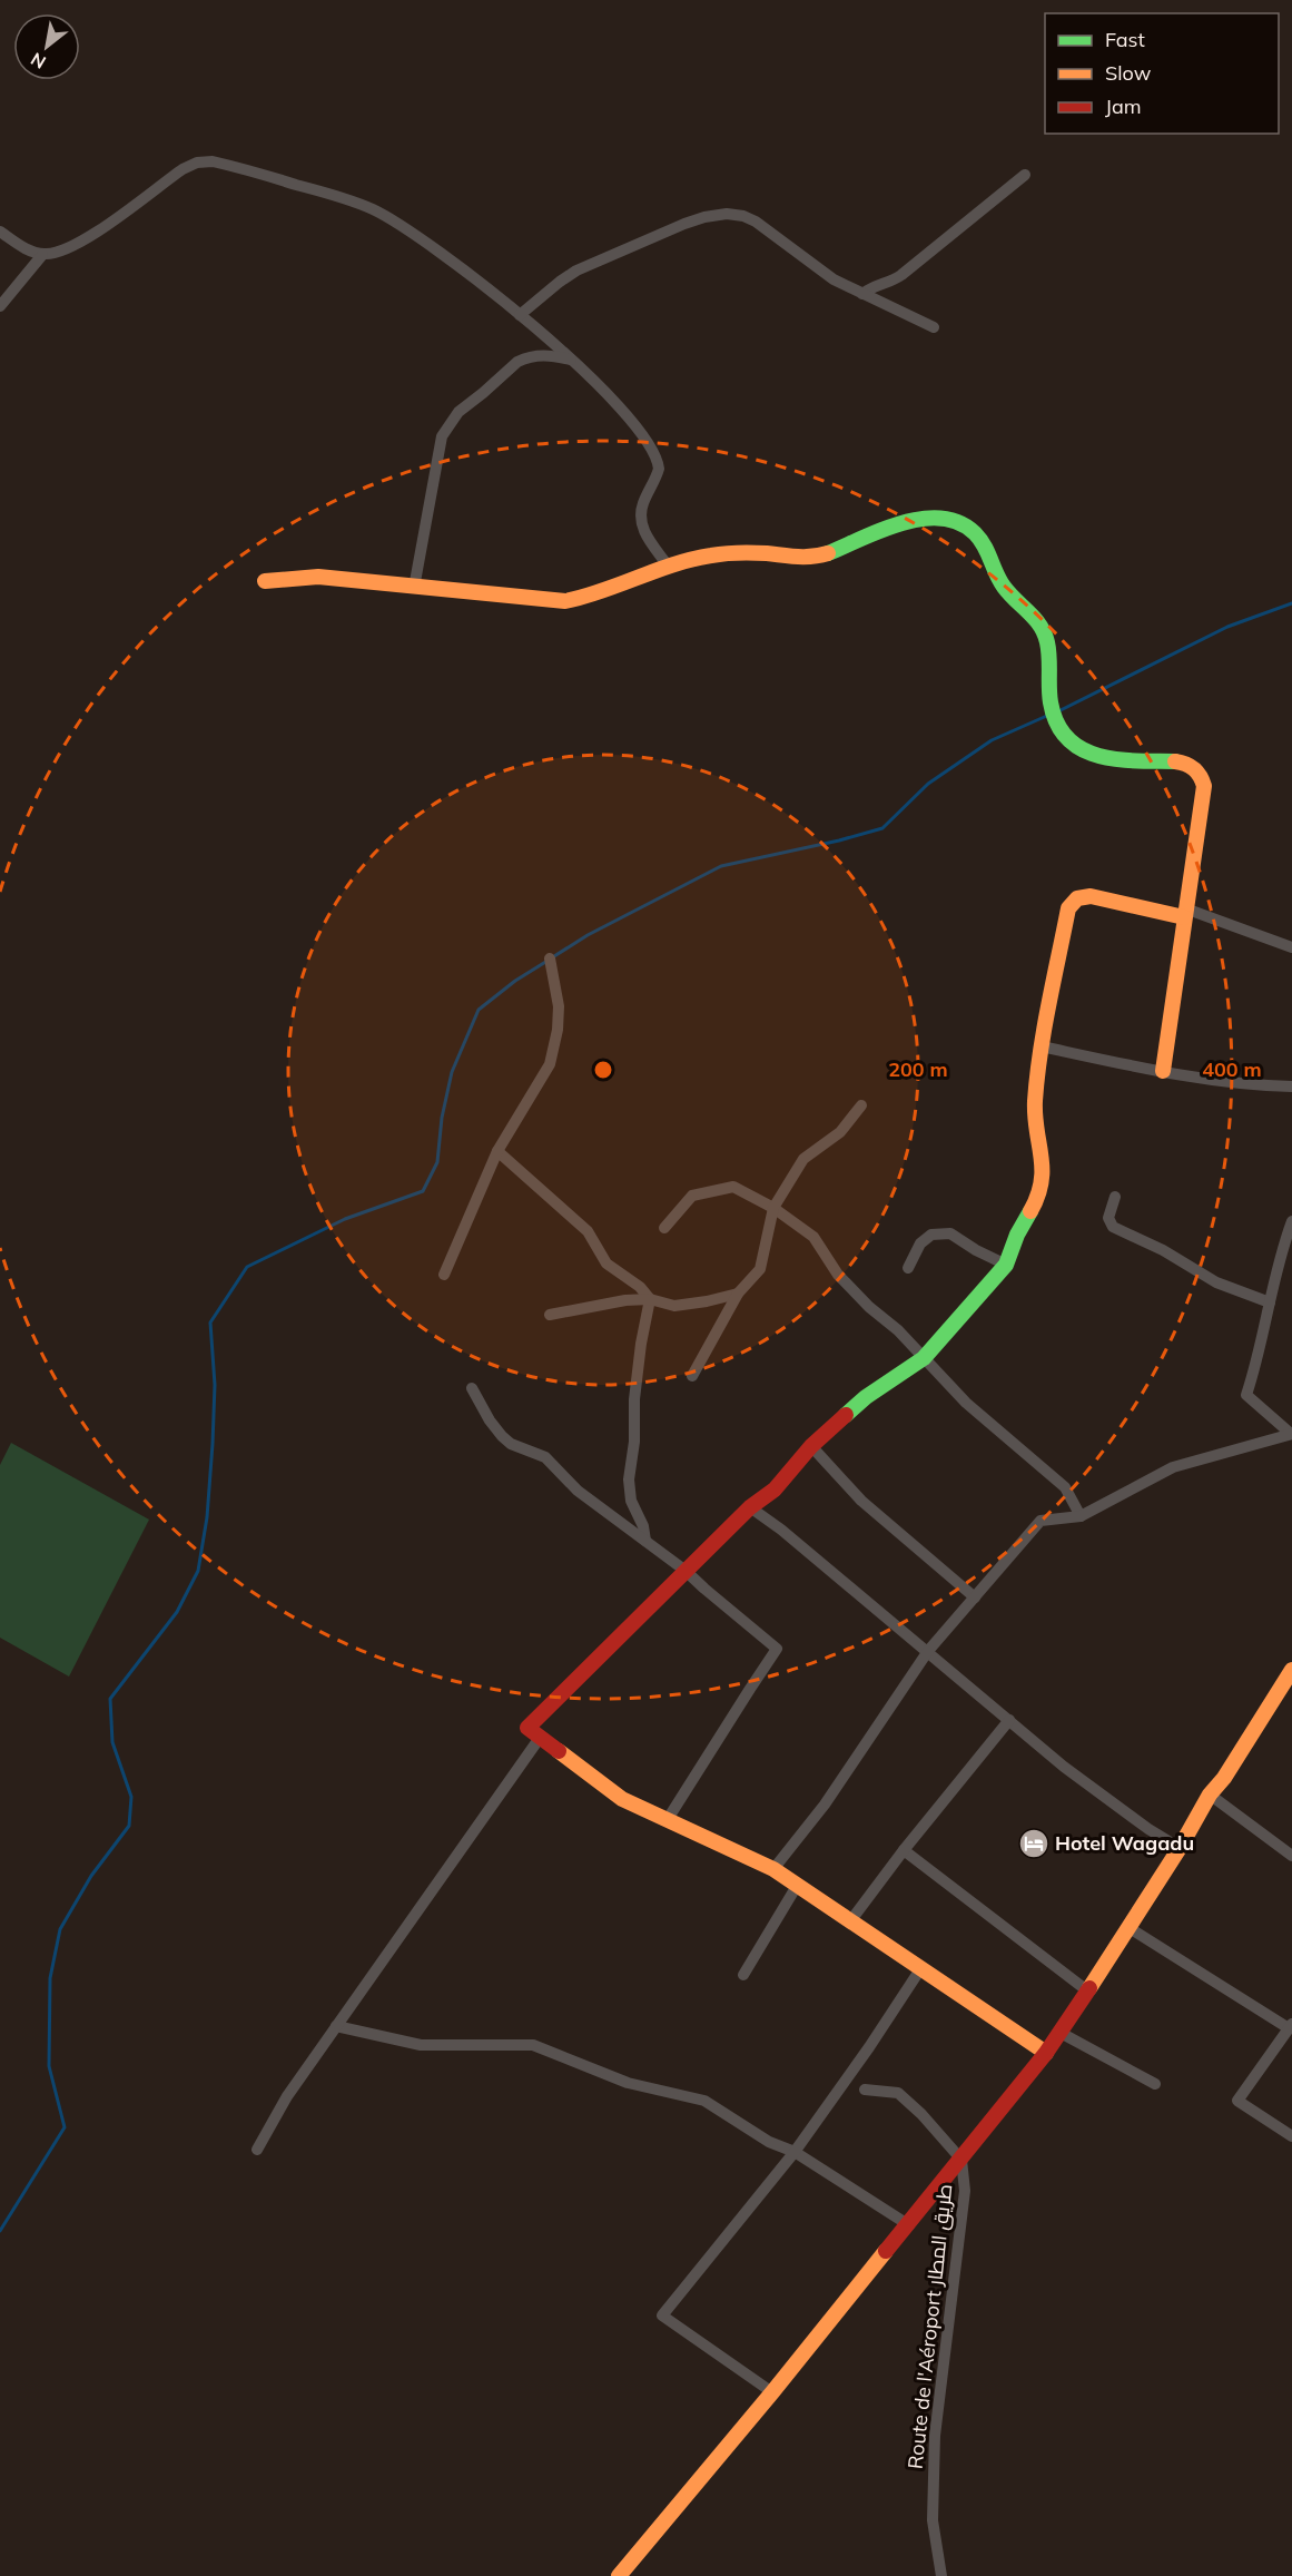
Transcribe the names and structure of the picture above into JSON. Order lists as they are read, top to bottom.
{
  "streets": {
    "street": ["Route de l'Aéroport طريق المطار"]
  },
  "places": {
    "hotel": ["Hotel Wagadu"]
  },
  "legend": ["Fast", "Slow", "Jam"],
  "north": "bottom left",
  "rings": ["200 m", "400 m"]
}
